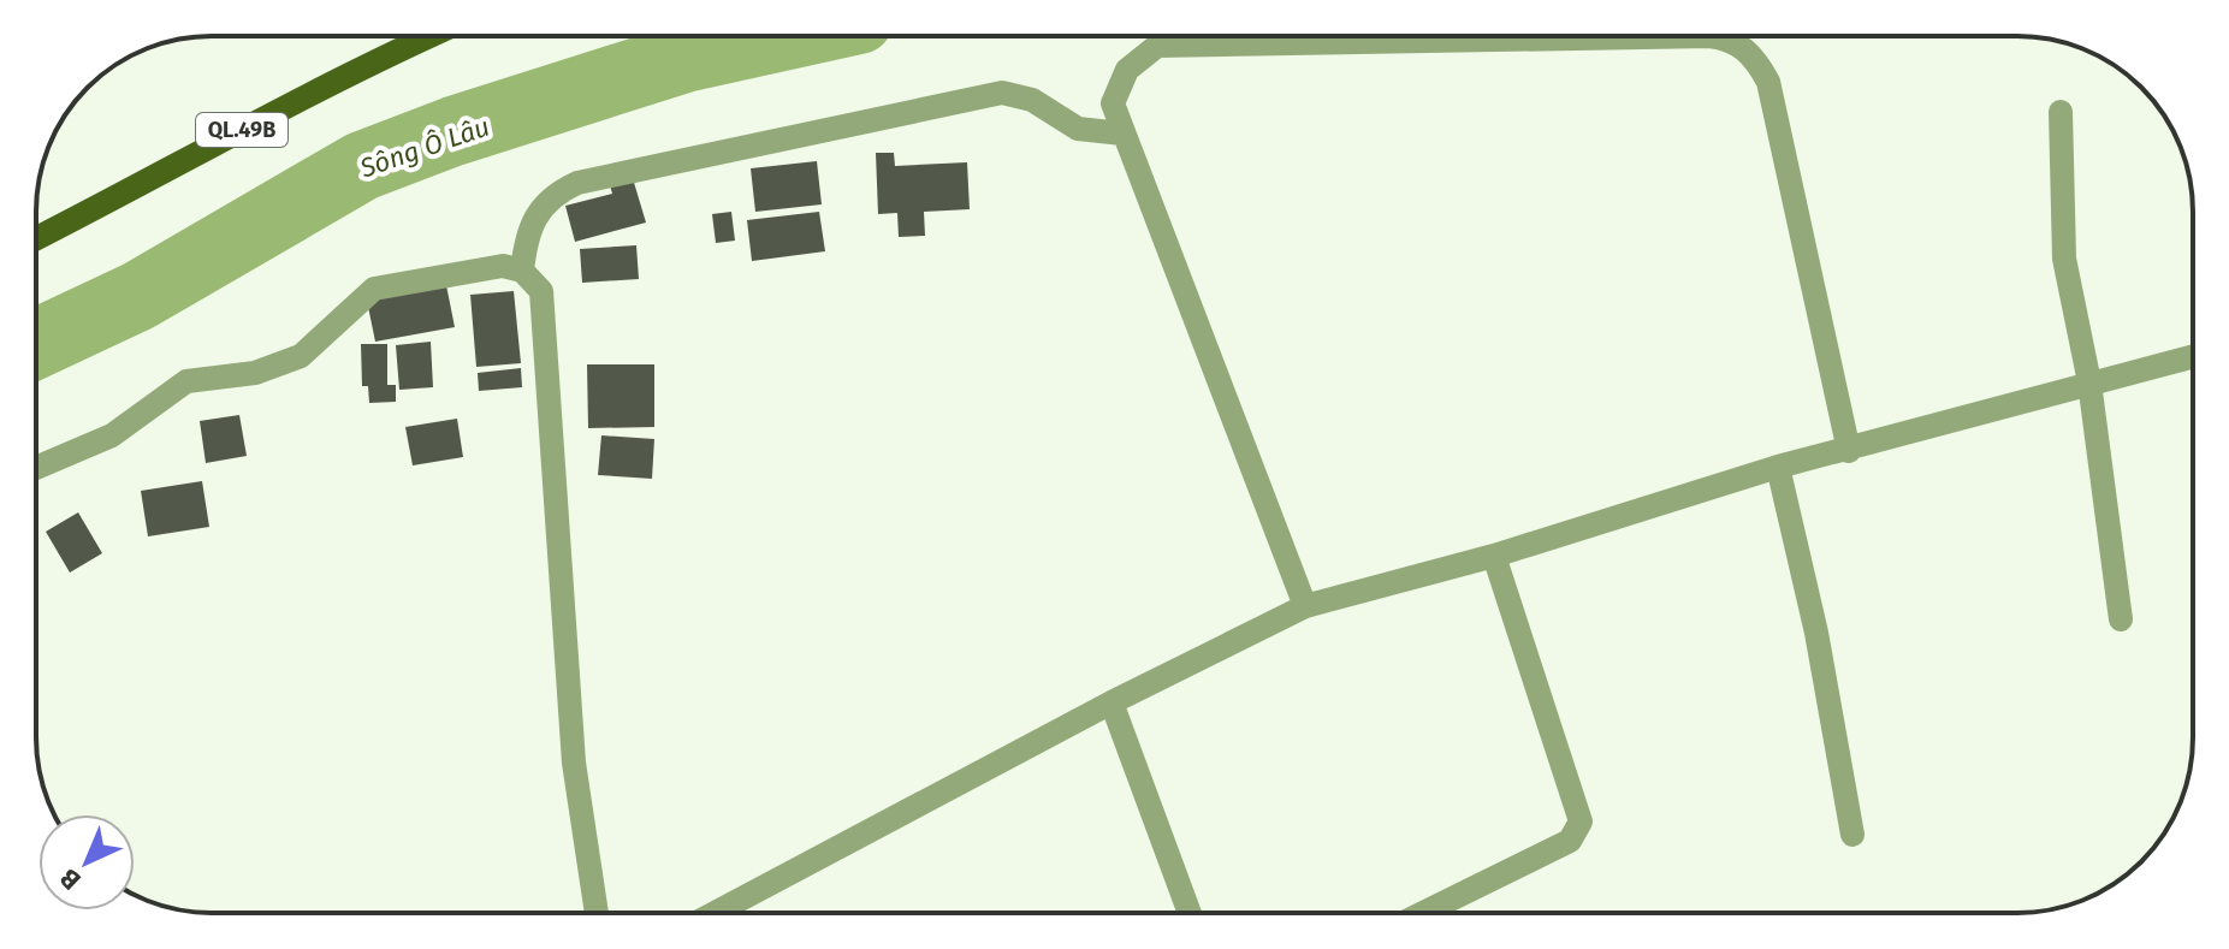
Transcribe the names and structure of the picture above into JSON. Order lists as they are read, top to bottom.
{
  "streets": {
    "main road": ["QL.49B"]
  },
  "water": ["Sông Ô Lâu"],
  "north": "bottom left"
}
